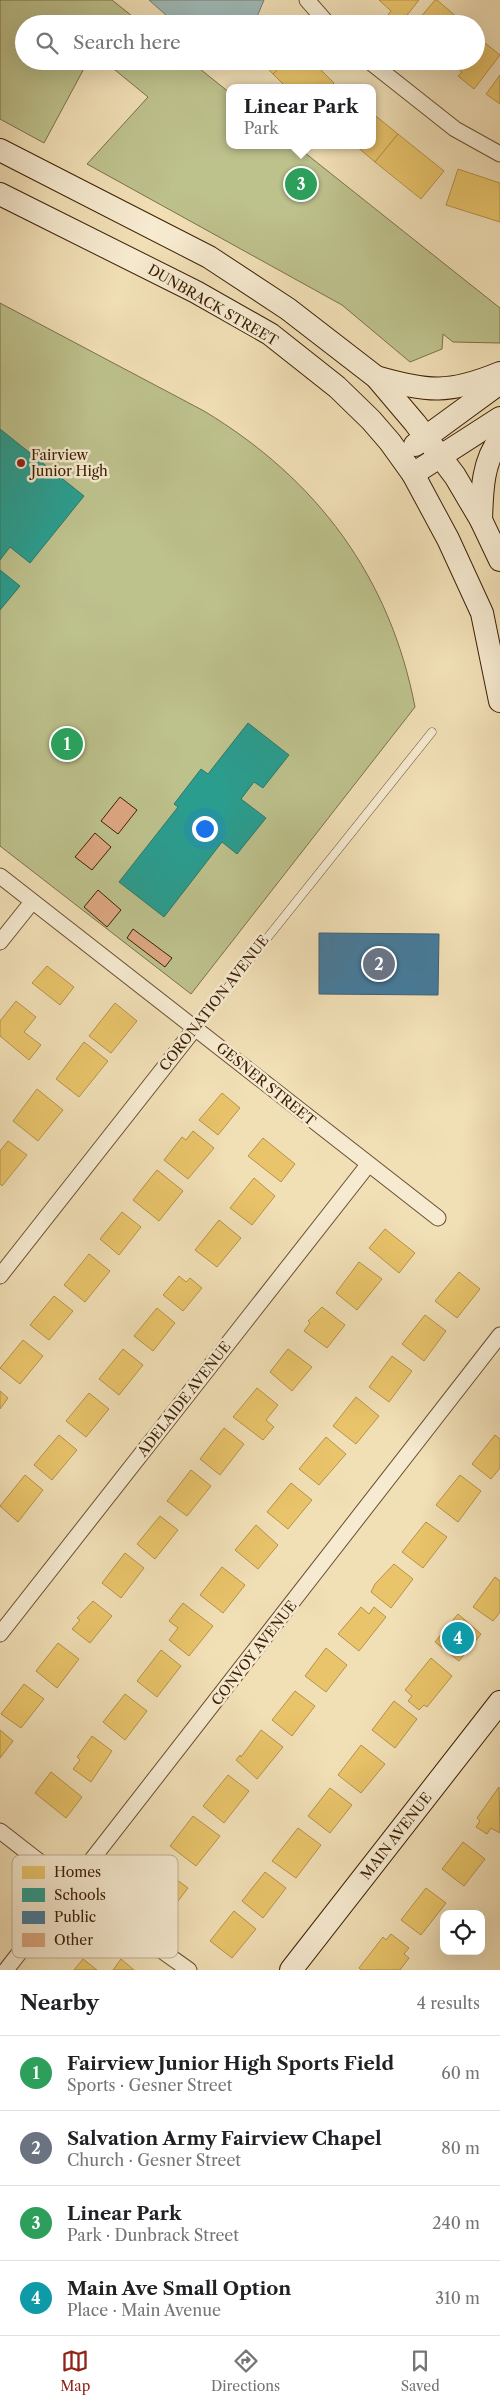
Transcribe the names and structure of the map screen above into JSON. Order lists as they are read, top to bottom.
{
  "streets": {
    "main road": ["DUNBRACK STREET", "MAIN AVENUE"],
    "street": [
      "CORONATION AVENUE",
      "GESNER STREET",
      "ADELAIDE AVENUE",
      "CONVOY AVENUE"
    ]
  },
  "crossings": [
    ["CORONATION AVENUE", "GESNER STREET"],
    ["GESNER STREET", "ADELAIDE AVENUE"]
  ],
  "places": ["Fairview Junior High"],
  "legend": [
    "Homes",
    "Schools",
    "Public",
    "Other"
  ],
  "page": {
    "search": "Search here",
    "popup": ["Linear Park", "Park"],
    "pins": [
      "3",
      "1",
      "2",
      "4"
    ],
    "heading": ["Nearby", "4 results"],
    "list": [
      {
        "mark": "1",
        "name": "Fairview Junior High Sports Field",
        "note": "Sports · Gesner Street",
        "value": "60 m"
      },
      {
        "mark": "2",
        "name": "Salvation Army Fairview Chapel",
        "note": "Church · Gesner Street",
        "value": "80 m"
      },
      {
        "mark": "3",
        "name": "Linear Park",
        "note": "Park · Dunbrack Street",
        "value": "240 m"
      },
      {
        "mark": "4",
        "name": "Main Ave Small Option",
        "note": "Place · Main Avenue",
        "value": "310 m"
      }
    ],
    "nav": ["Map", "Directions", "Saved"]
  }
}
